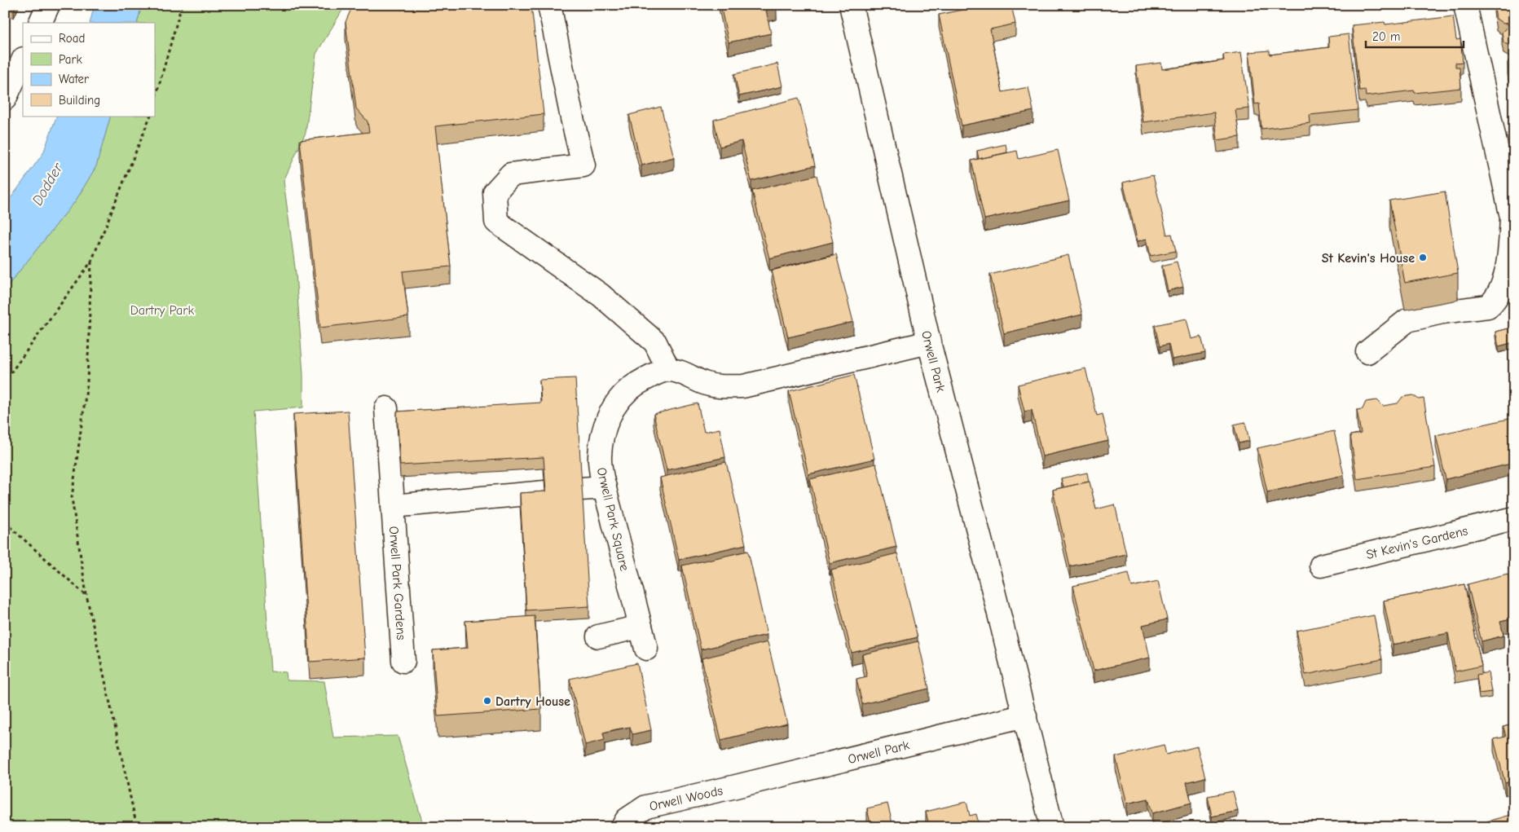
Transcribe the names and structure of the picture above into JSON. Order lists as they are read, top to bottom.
{
  "streets": {
    "street": [
      "Orwell Park",
      "Orwell Park Square",
      "St Kevin's Gardens",
      "Orwell Park Gardens",
      "Orwell Woods"
    ]
  },
  "crossings": [
    ["Orwell Park", "Orwell Woods"]
  ],
  "water": ["Dodder"],
  "parks": ["Dartry Park"],
  "places": ["St Kevin's House", "Dartry House"],
  "legend": [
    "Road",
    "Park",
    "Water",
    "Building"
  ],
  "scale_bar": "20 m"
}
